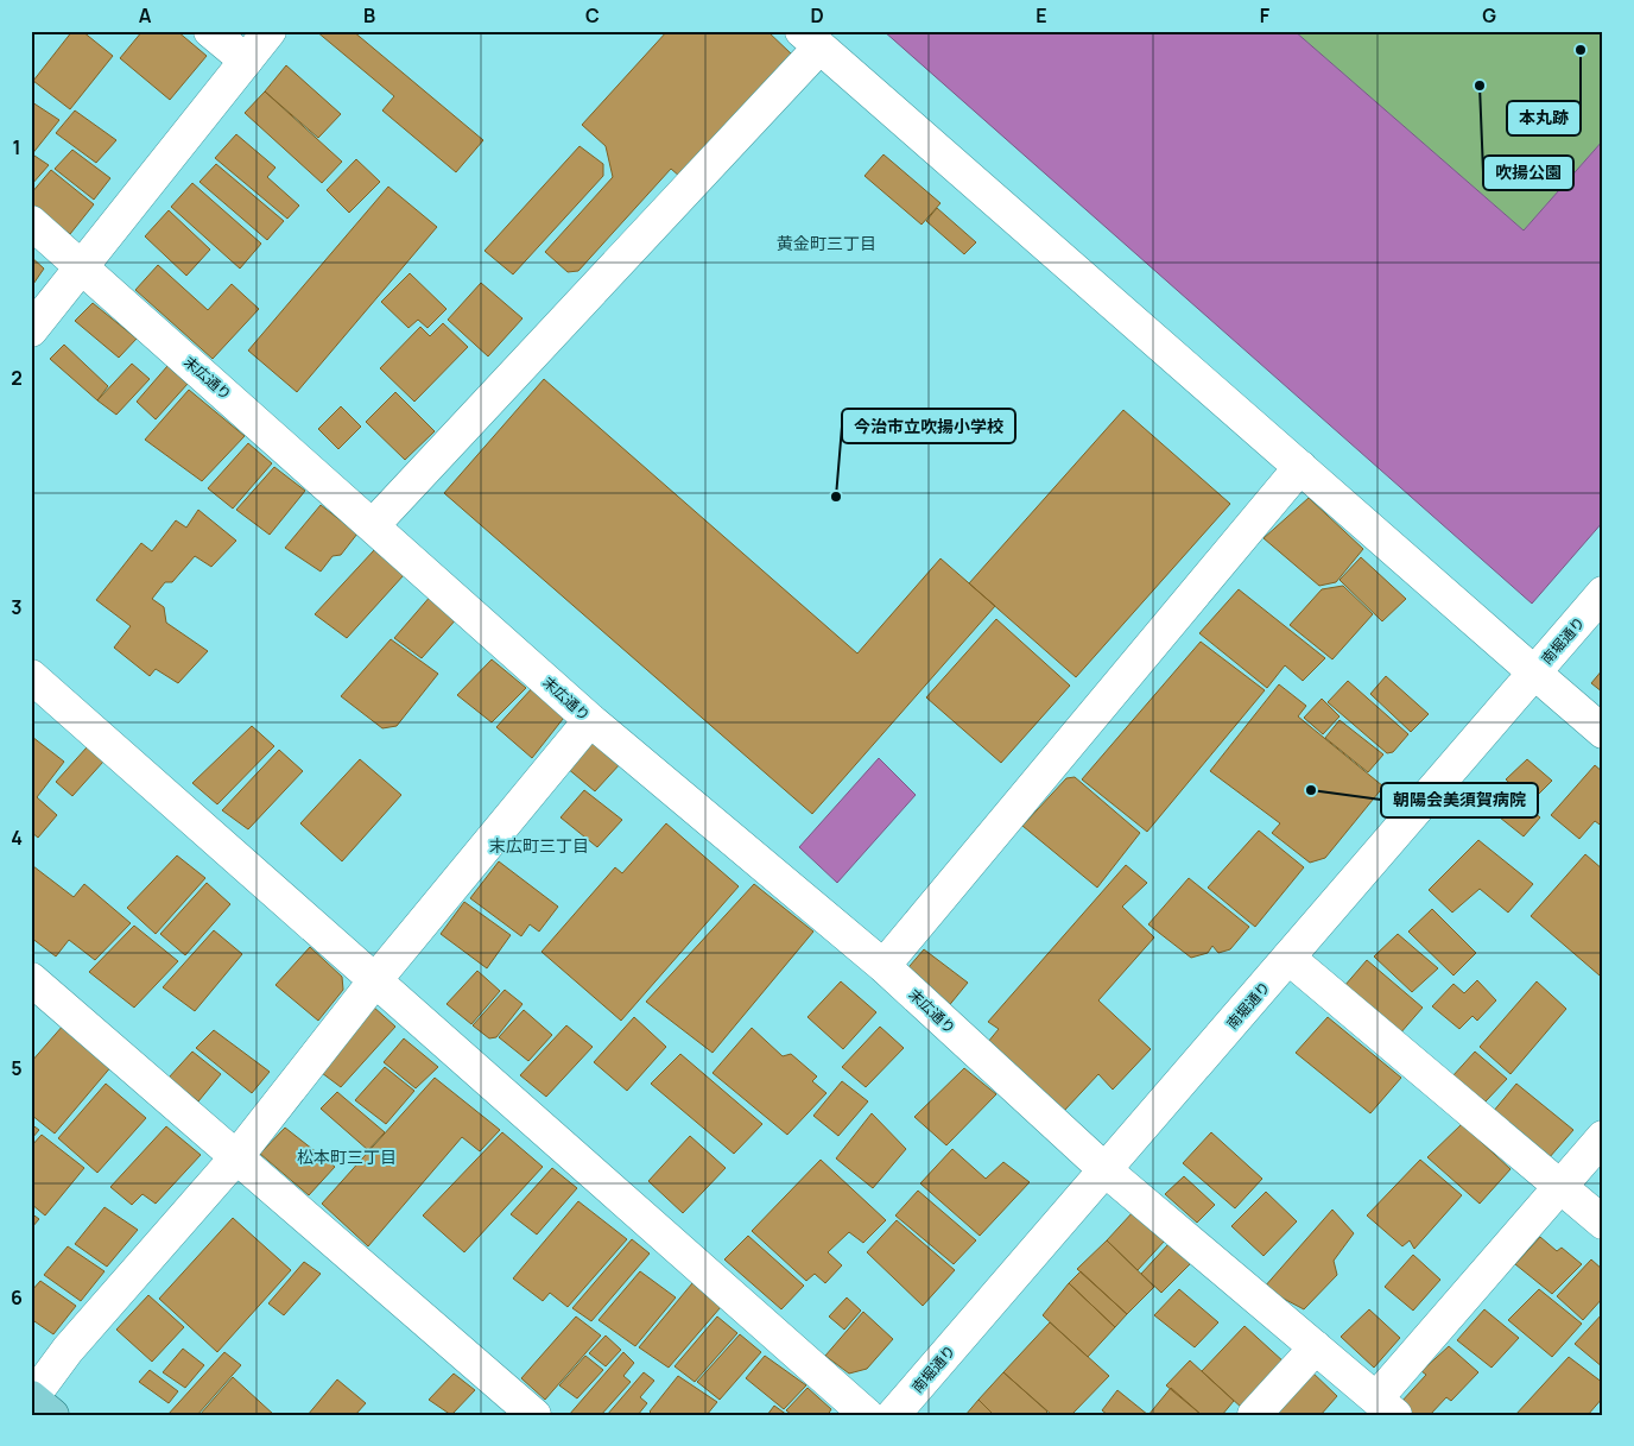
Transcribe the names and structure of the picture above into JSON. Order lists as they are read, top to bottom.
{
  "streets": {
    "street": ["末広通り", "南堀通り"]
  },
  "crossings": [
    ["末広通り", "南堀通り"]
  ],
  "districts": ["黄金町三丁目", "末広町三丁目", "松本町三丁目"],
  "places": [
    "本丸跡",
    "吹揚公園",
    "今治市立吹揚小学校",
    "朝陽会美須賀病院"
  ],
  "grid": {
    "columns": [
      "A",
      "B",
      "C",
      "D",
      "E",
      "F",
      "G"
    ],
    "rows": [
      "1",
      "2",
      "3",
      "4",
      "5",
      "6"
    ]
  }
}
